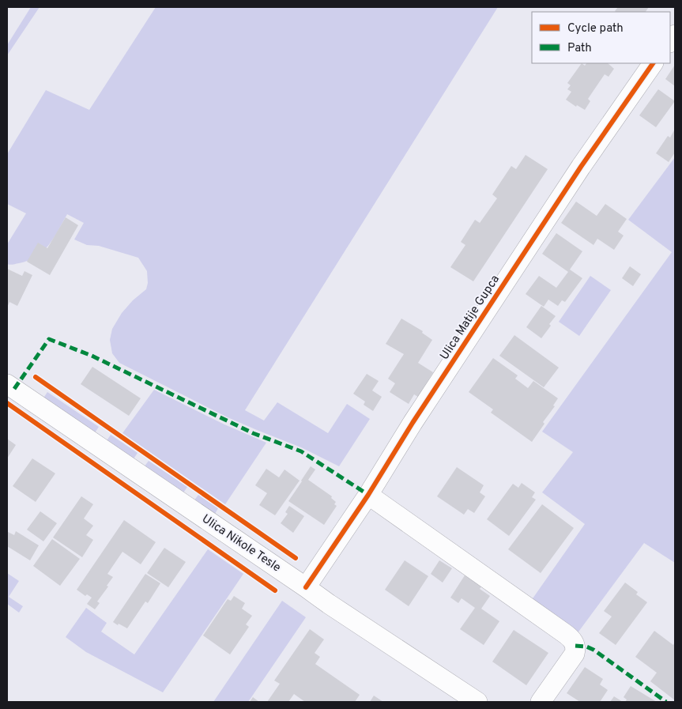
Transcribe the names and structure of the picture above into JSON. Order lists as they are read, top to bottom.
{
  "streets": {
    "street": ["Ulica Matije Gupca", "Ulica Nikole Tesle"]
  },
  "crossings": [
    ["Ulica Matije Gupca", "Ulica Nikole Tesle"]
  ],
  "legend": ["Cycle path", "Path"]
}
